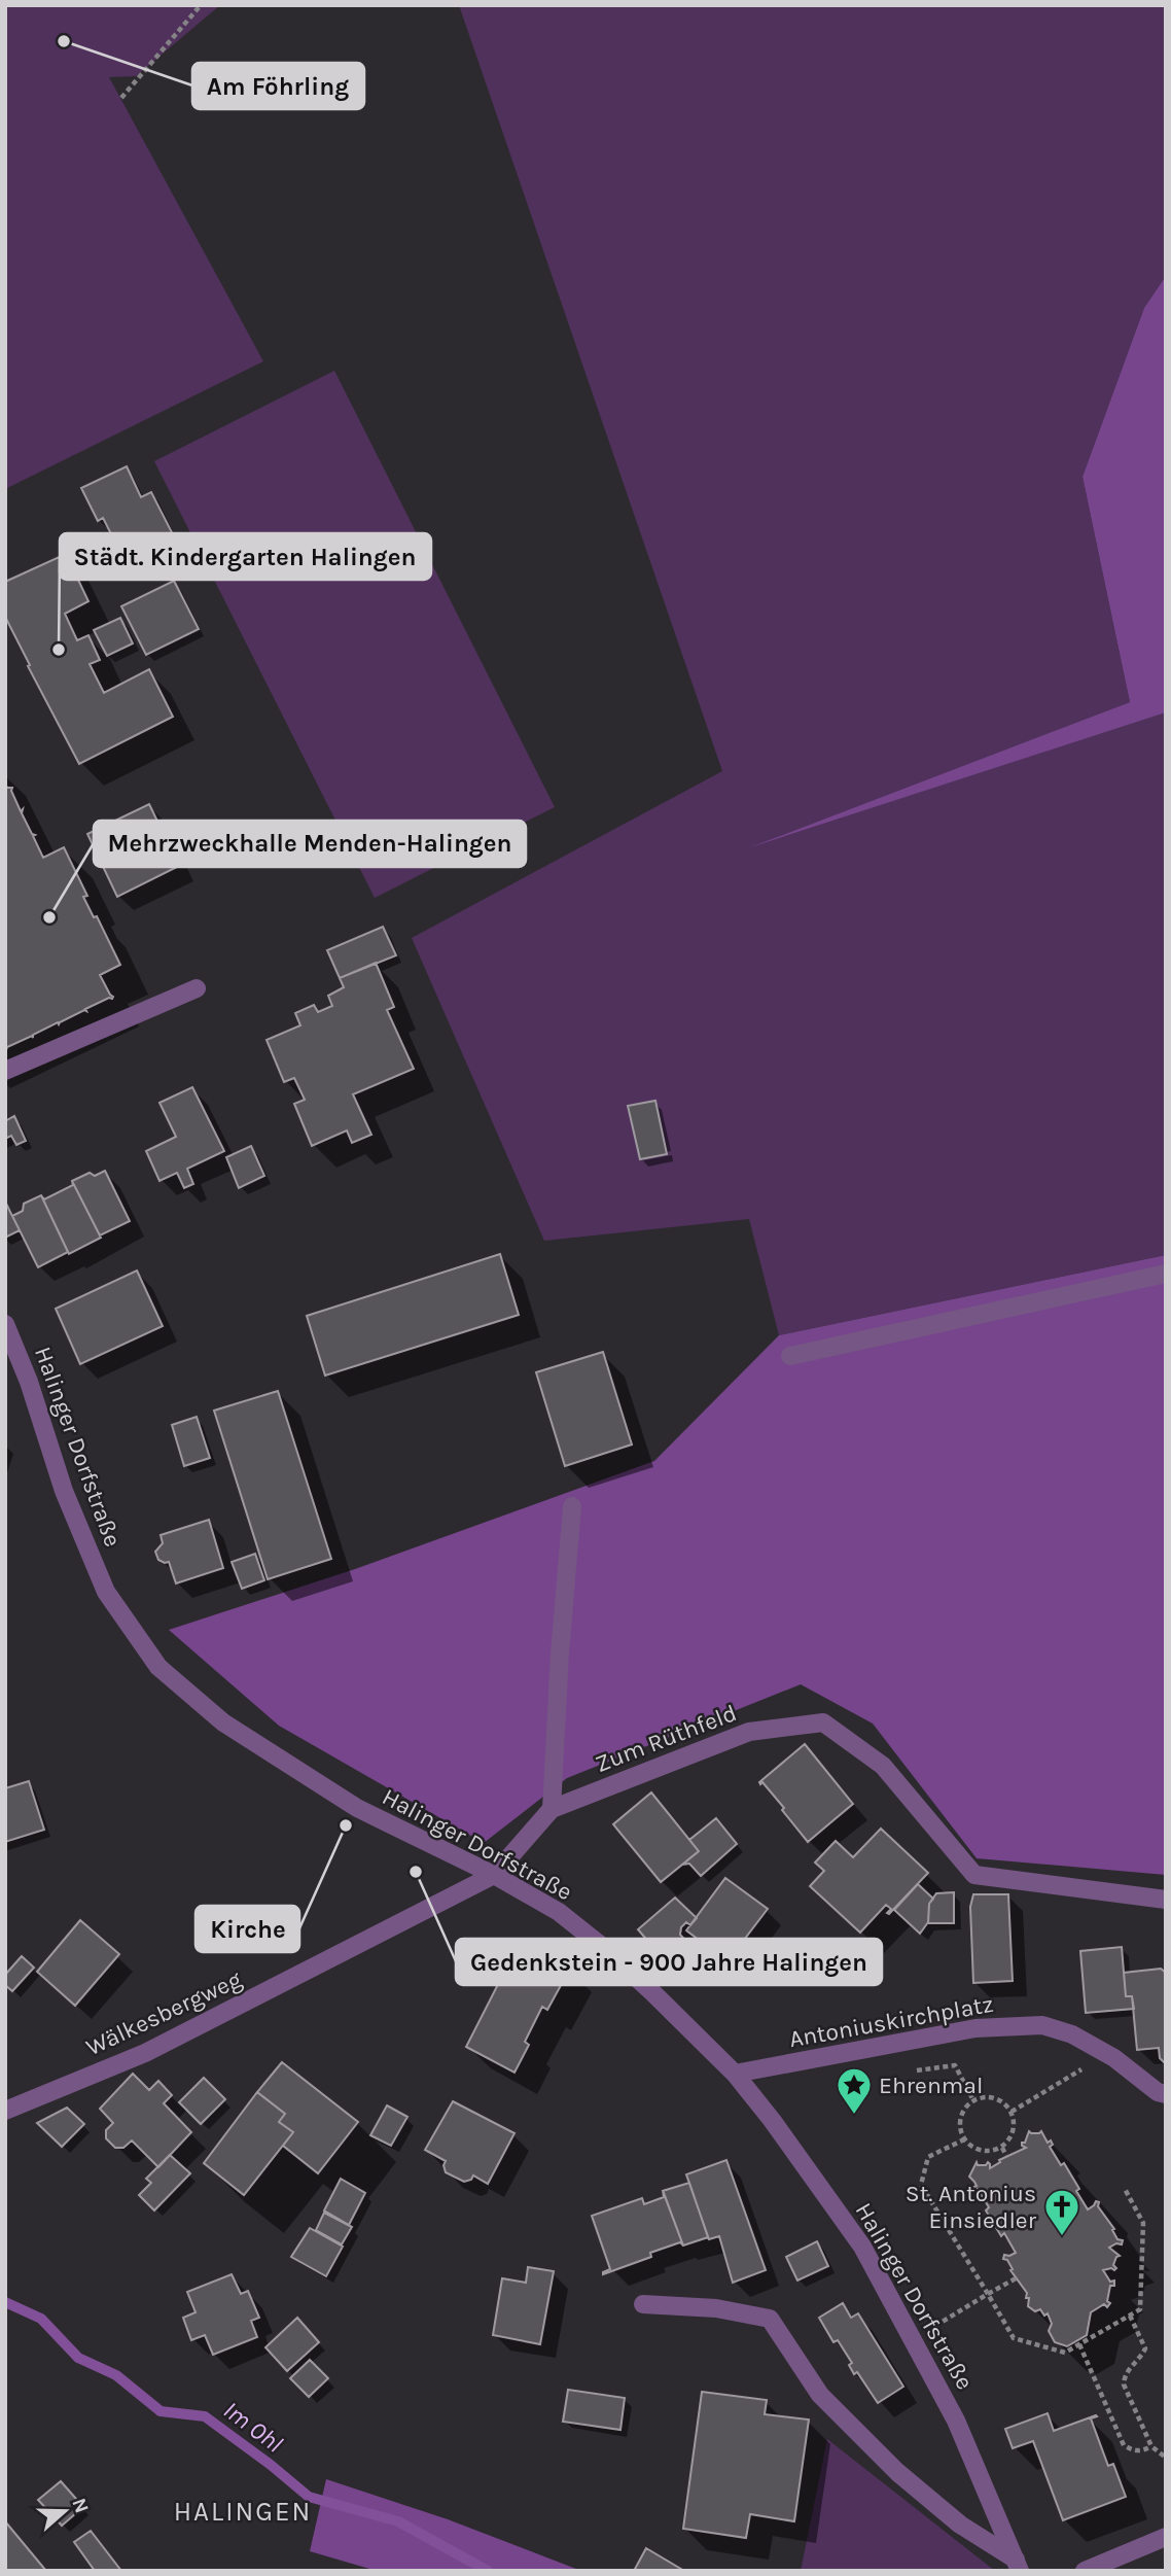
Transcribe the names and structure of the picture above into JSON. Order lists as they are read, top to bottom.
{
  "streets": {
    "street": [
      "Halinger Dorfstraße",
      "Zum Rüthfeld",
      "Wälkesbergweg",
      "Antoniuskirchplatz"
    ]
  },
  "crossings": [
    ["Halinger Dorfstraße", "Zum Rüthfeld"],
    ["Halinger Dorfstraße", "Wälkesbergweg"],
    ["Halinger Dorfstraße", "Antoniuskirchplatz"],
    ["Zum Rüthfeld", "Wälkesbergweg"]
  ],
  "districts": ["HALINGEN"],
  "water": ["Im Ohl"],
  "places": {
    "other": [
      "Am Föhrling",
      "Städt. Kindergarten Halingen",
      "Mehrzweckhalle Menden-Halingen",
      "Kirche",
      "Gedenkstein - 900 Jahre Halingen"
    ],
    "place": ["Ehrenmal"],
    "church": ["St. Antonius Einsiedler"]
  },
  "north": "right"
}
